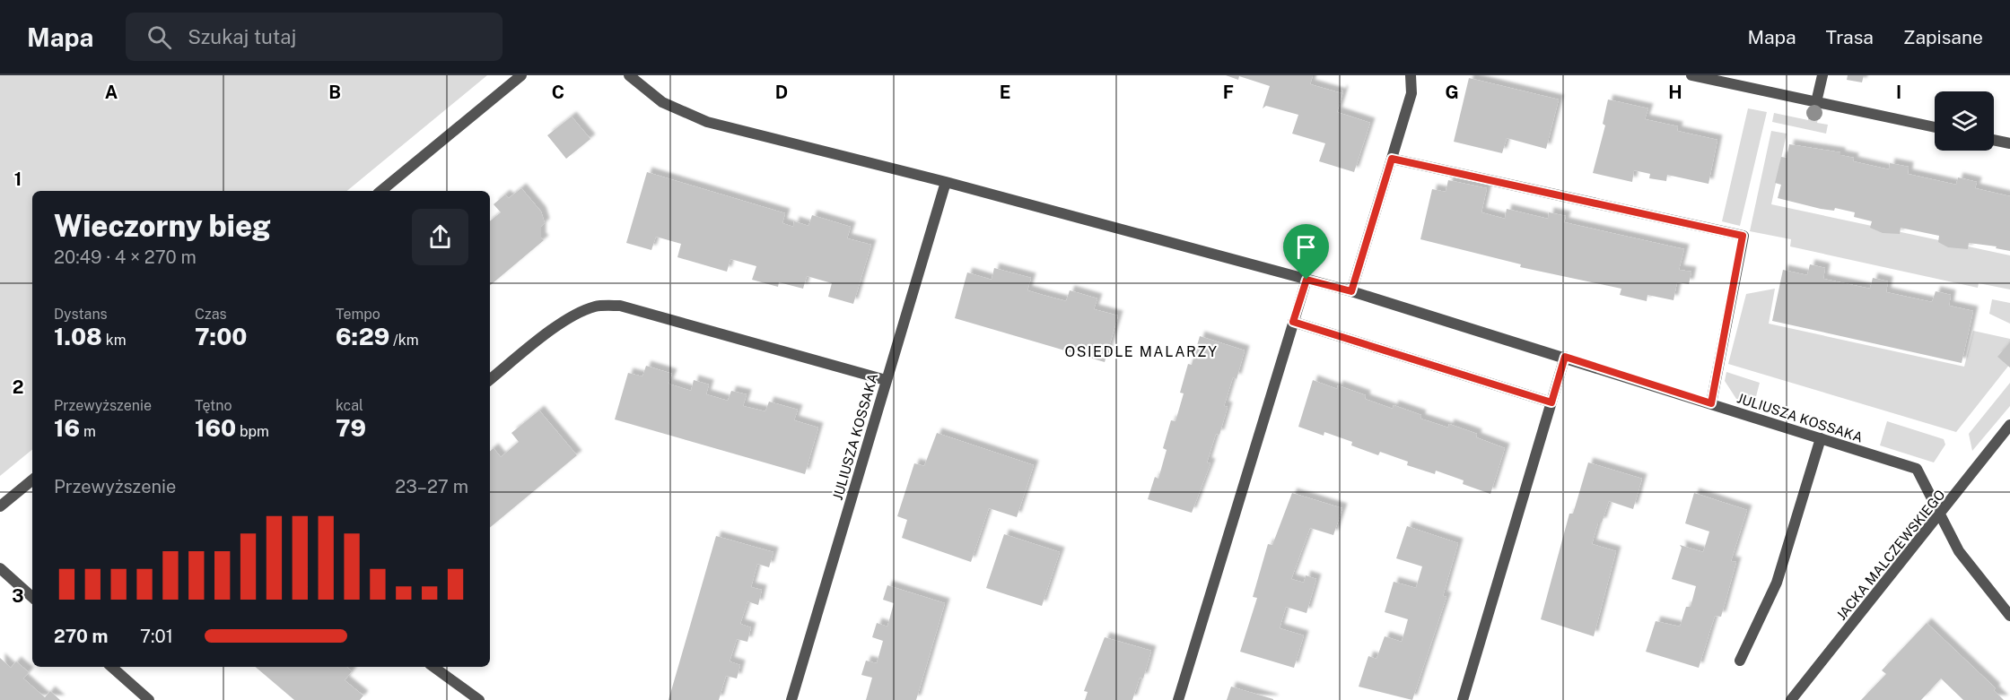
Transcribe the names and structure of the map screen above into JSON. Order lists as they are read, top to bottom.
{
  "streets": {
    "street": ["JULIUSZA KOSSAKA", "JACKA MALCZEWSKIEGO"]
  },
  "crossings": [
    ["JULIUSZA KOSSAKA", "JACKA MALCZEWSKIEGO"]
  ],
  "districts": ["OSIEDLE MALARZY"],
  "page": {
    "header": "Mapa",
    "search": "Szukaj tutaj",
    "nav": ["Mapa", "Trasa", "Zapisane"],
    "heading": ["Wieczorny bieg", "20:49 · 4 × 270 m"],
    "stats": [
      ["Dystans", "1.08 km"],
      ["Czas", "7:00"],
      ["Tempo", "6:29 /km"],
      ["Przewyższenie", "16 m"],
      ["Tętno", "160 bpm"],
      ["kcal", "79"]
    ],
    "chart": ["Przewyższenie", "23–27 m"],
    "list": [
      {
        "name": "270 m",
        "note": "7:01"
      }
    ]
  },
  "grid": {
    "columns": [
      "A",
      "B",
      "C",
      "D",
      "E",
      "F",
      "G",
      "H",
      "I"
    ],
    "rows": ["1", "2", "3"]
  }
}
